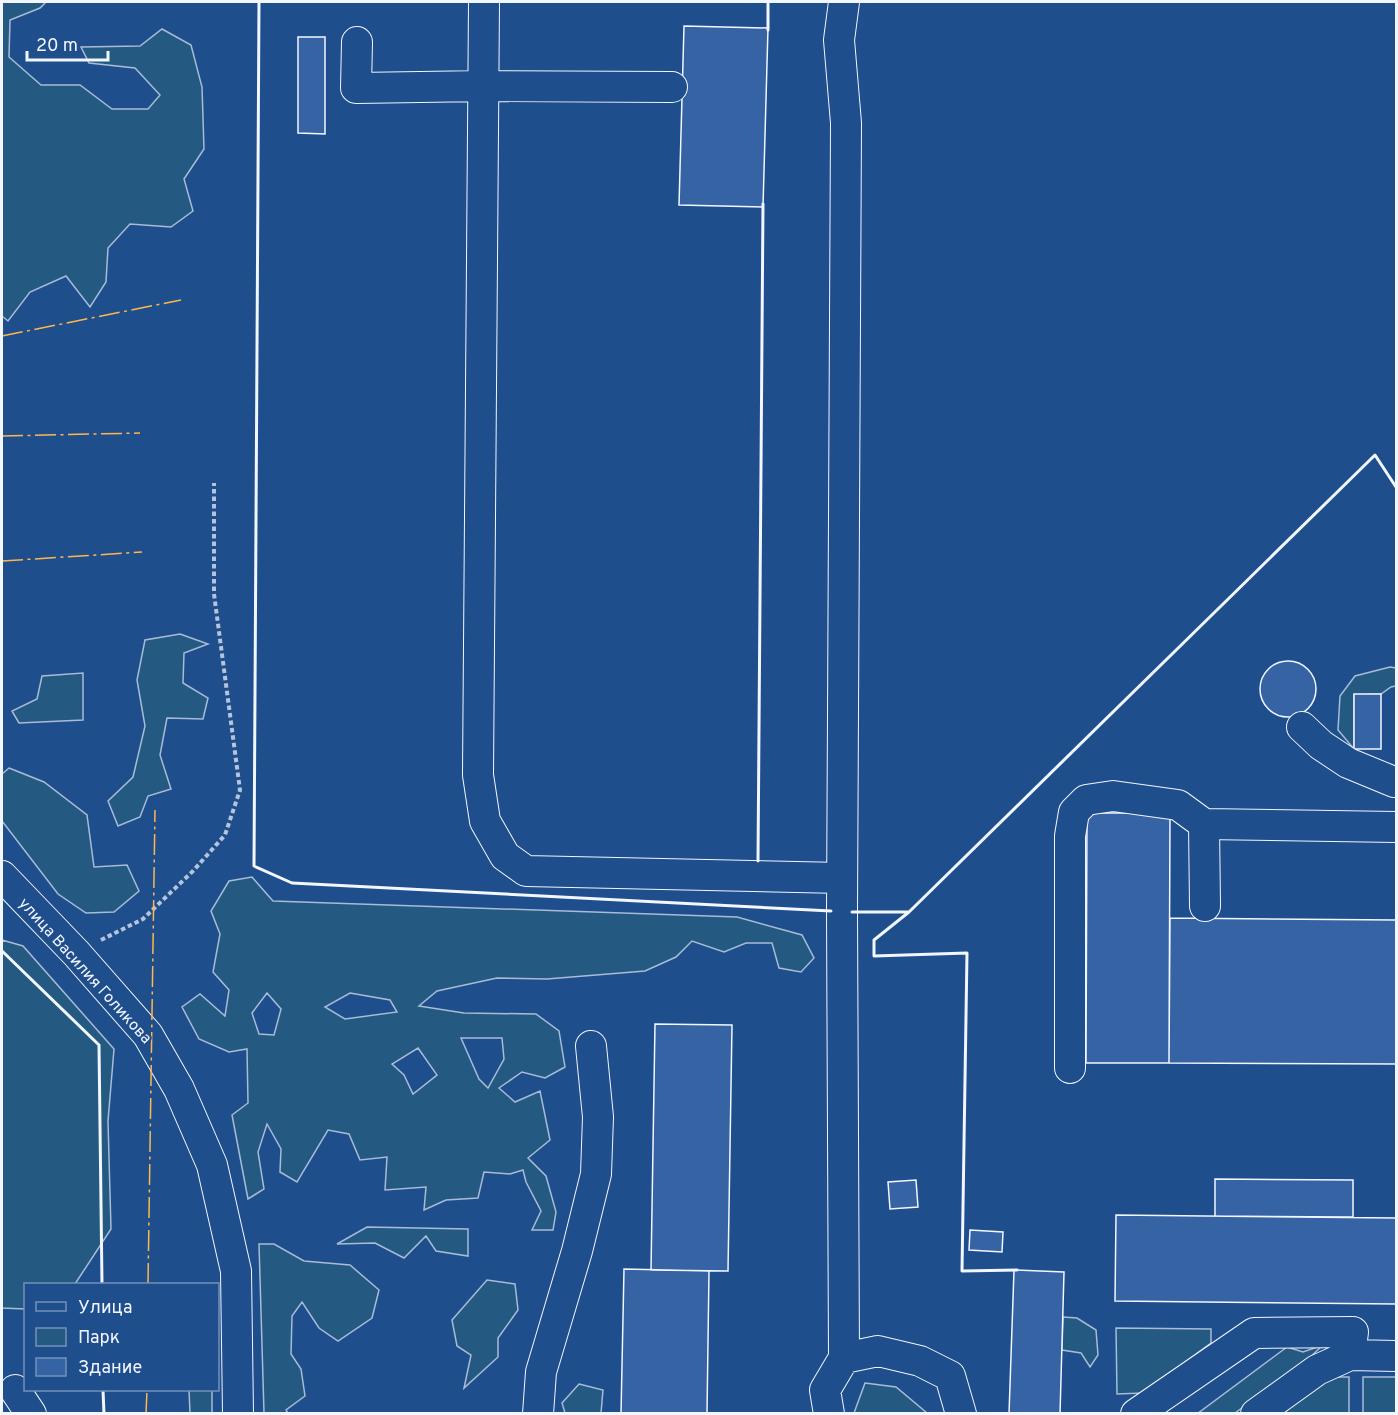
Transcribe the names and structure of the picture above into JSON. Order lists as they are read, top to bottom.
{
  "streets": {
    "street": ["улица Василия Голикова"]
  },
  "legend": ["Улица", "Парк", "Здание"],
  "scale_bar": "20 m"
}
